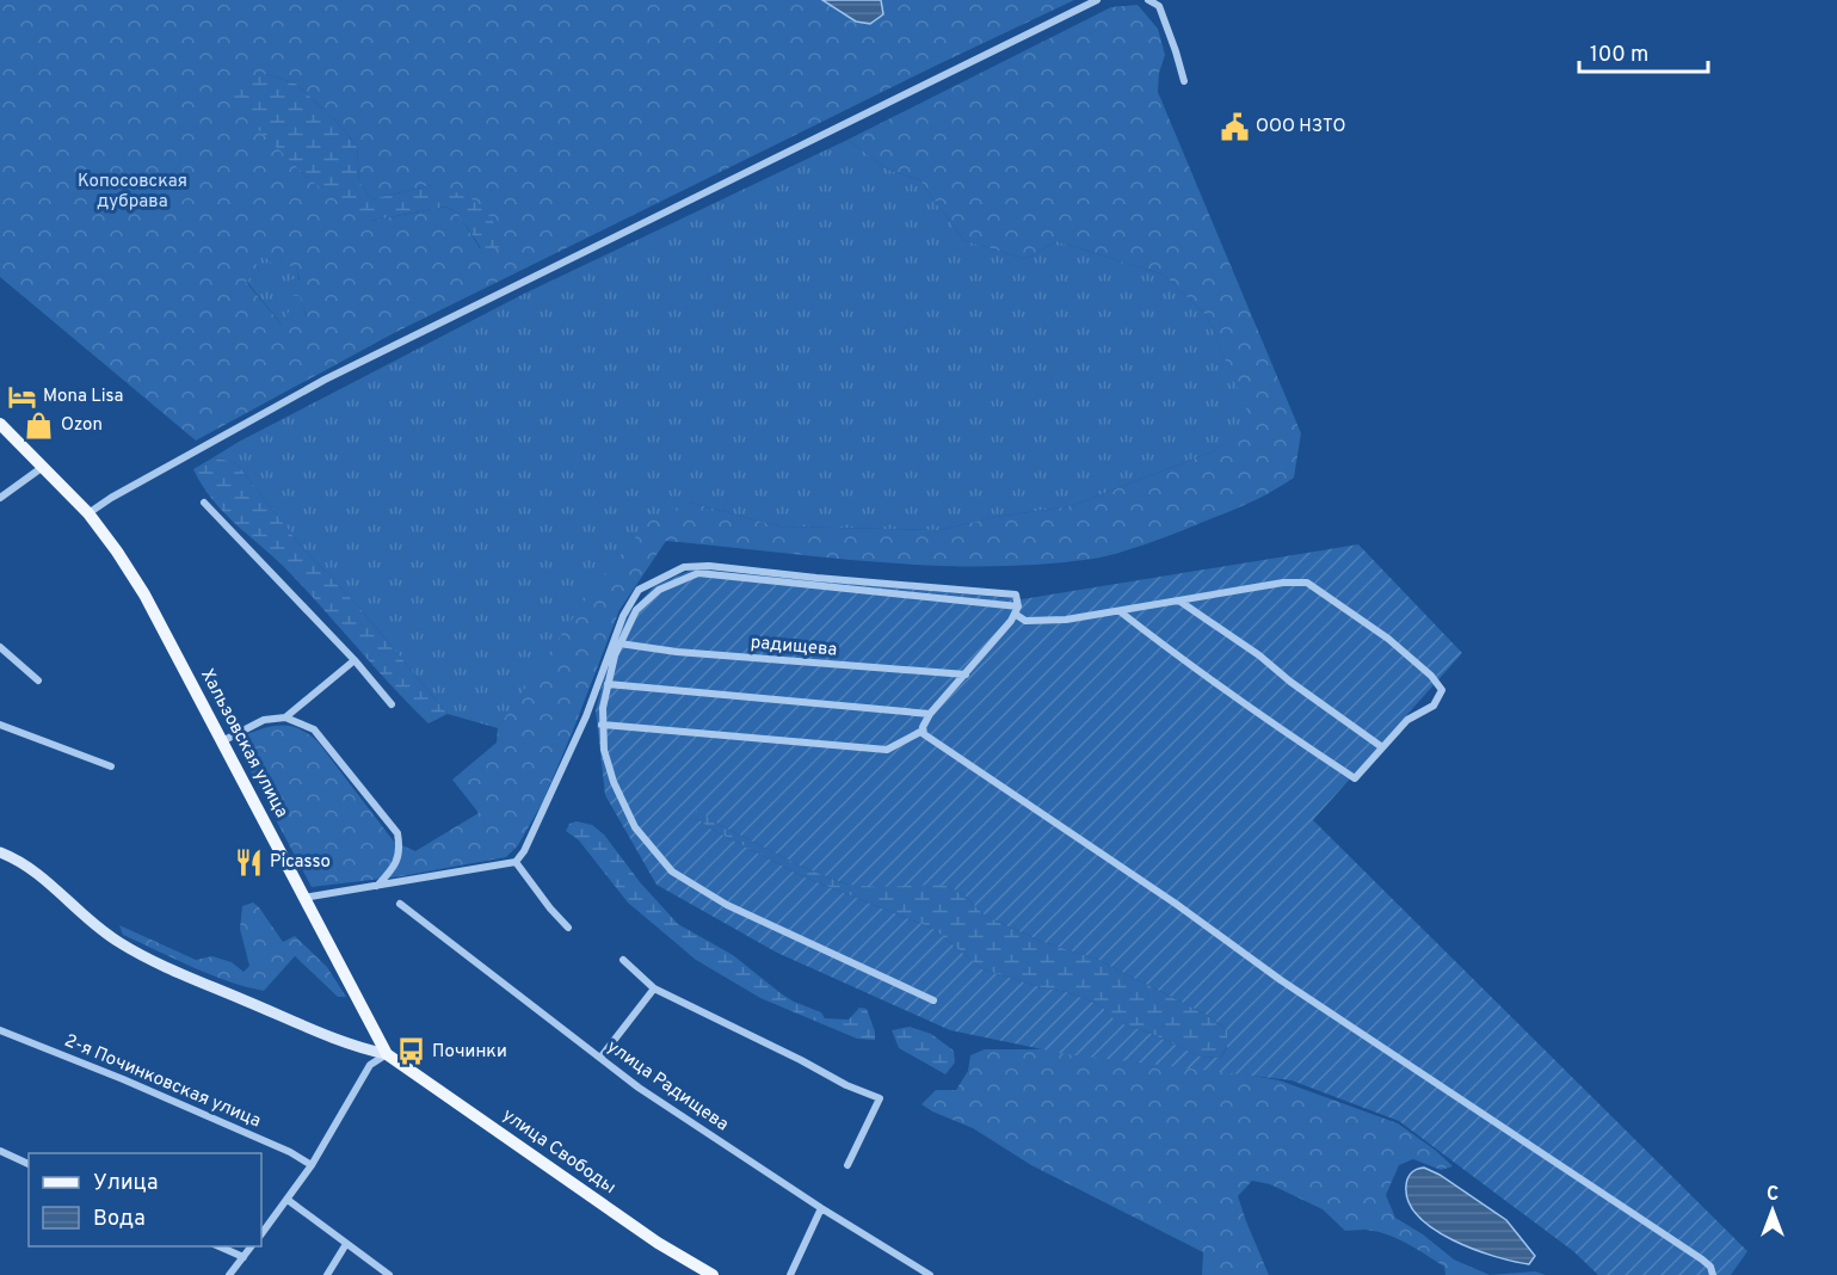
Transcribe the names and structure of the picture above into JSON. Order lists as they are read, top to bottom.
{
  "streets": {
    "main road": ["Хальзовская улица", "улица Свободы"],
    "street": ["радищева", "2-я Починковская улица", "улица Радищева"]
  },
  "crossings": [
    ["Хальзовская улица", "улица Свободы"]
  ],
  "parks": ["Копосовская дубрава"],
  "places": {
    "public building": ["ООО НЗТО"],
    "hotel": ["Mona Lisa"],
    "shop": ["Ozon"],
    "restaurant": ["Picasso"],
    "bus stop": ["Починки"]
  },
  "legend": ["Улица", "Вода"],
  "scale_bar": "100 m",
  "north": "top"
}
